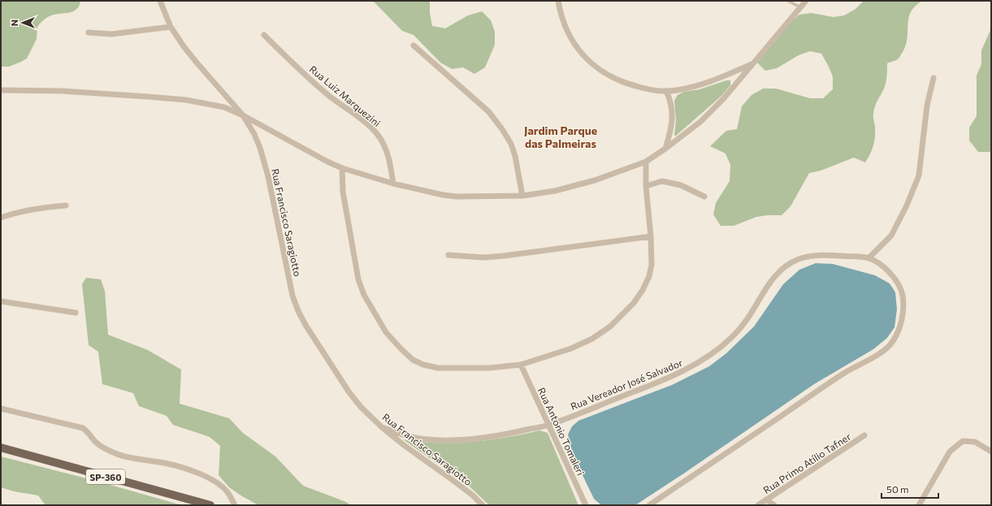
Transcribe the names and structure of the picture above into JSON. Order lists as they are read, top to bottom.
{
  "streets": {
    "main road": ["SP-360"],
    "street": [
      "Rua Luiz Marquezini",
      "Rua Francisco Saragiotto",
      "Rua Vereador José Salvador",
      "Rua Antonio Tomaleri",
      "Rua Primo Atílio Tafner"
    ]
  },
  "crossings": [
    ["Rua Francisco Saragiotto", "Rua Vereador José Salvador"],
    ["Rua Vereador José Salvador", "Rua Antonio Tomaleri"]
  ],
  "districts": ["Jardim Parque das Palmeiras"],
  "scale_bar": "50 m",
  "north": "left"
}
